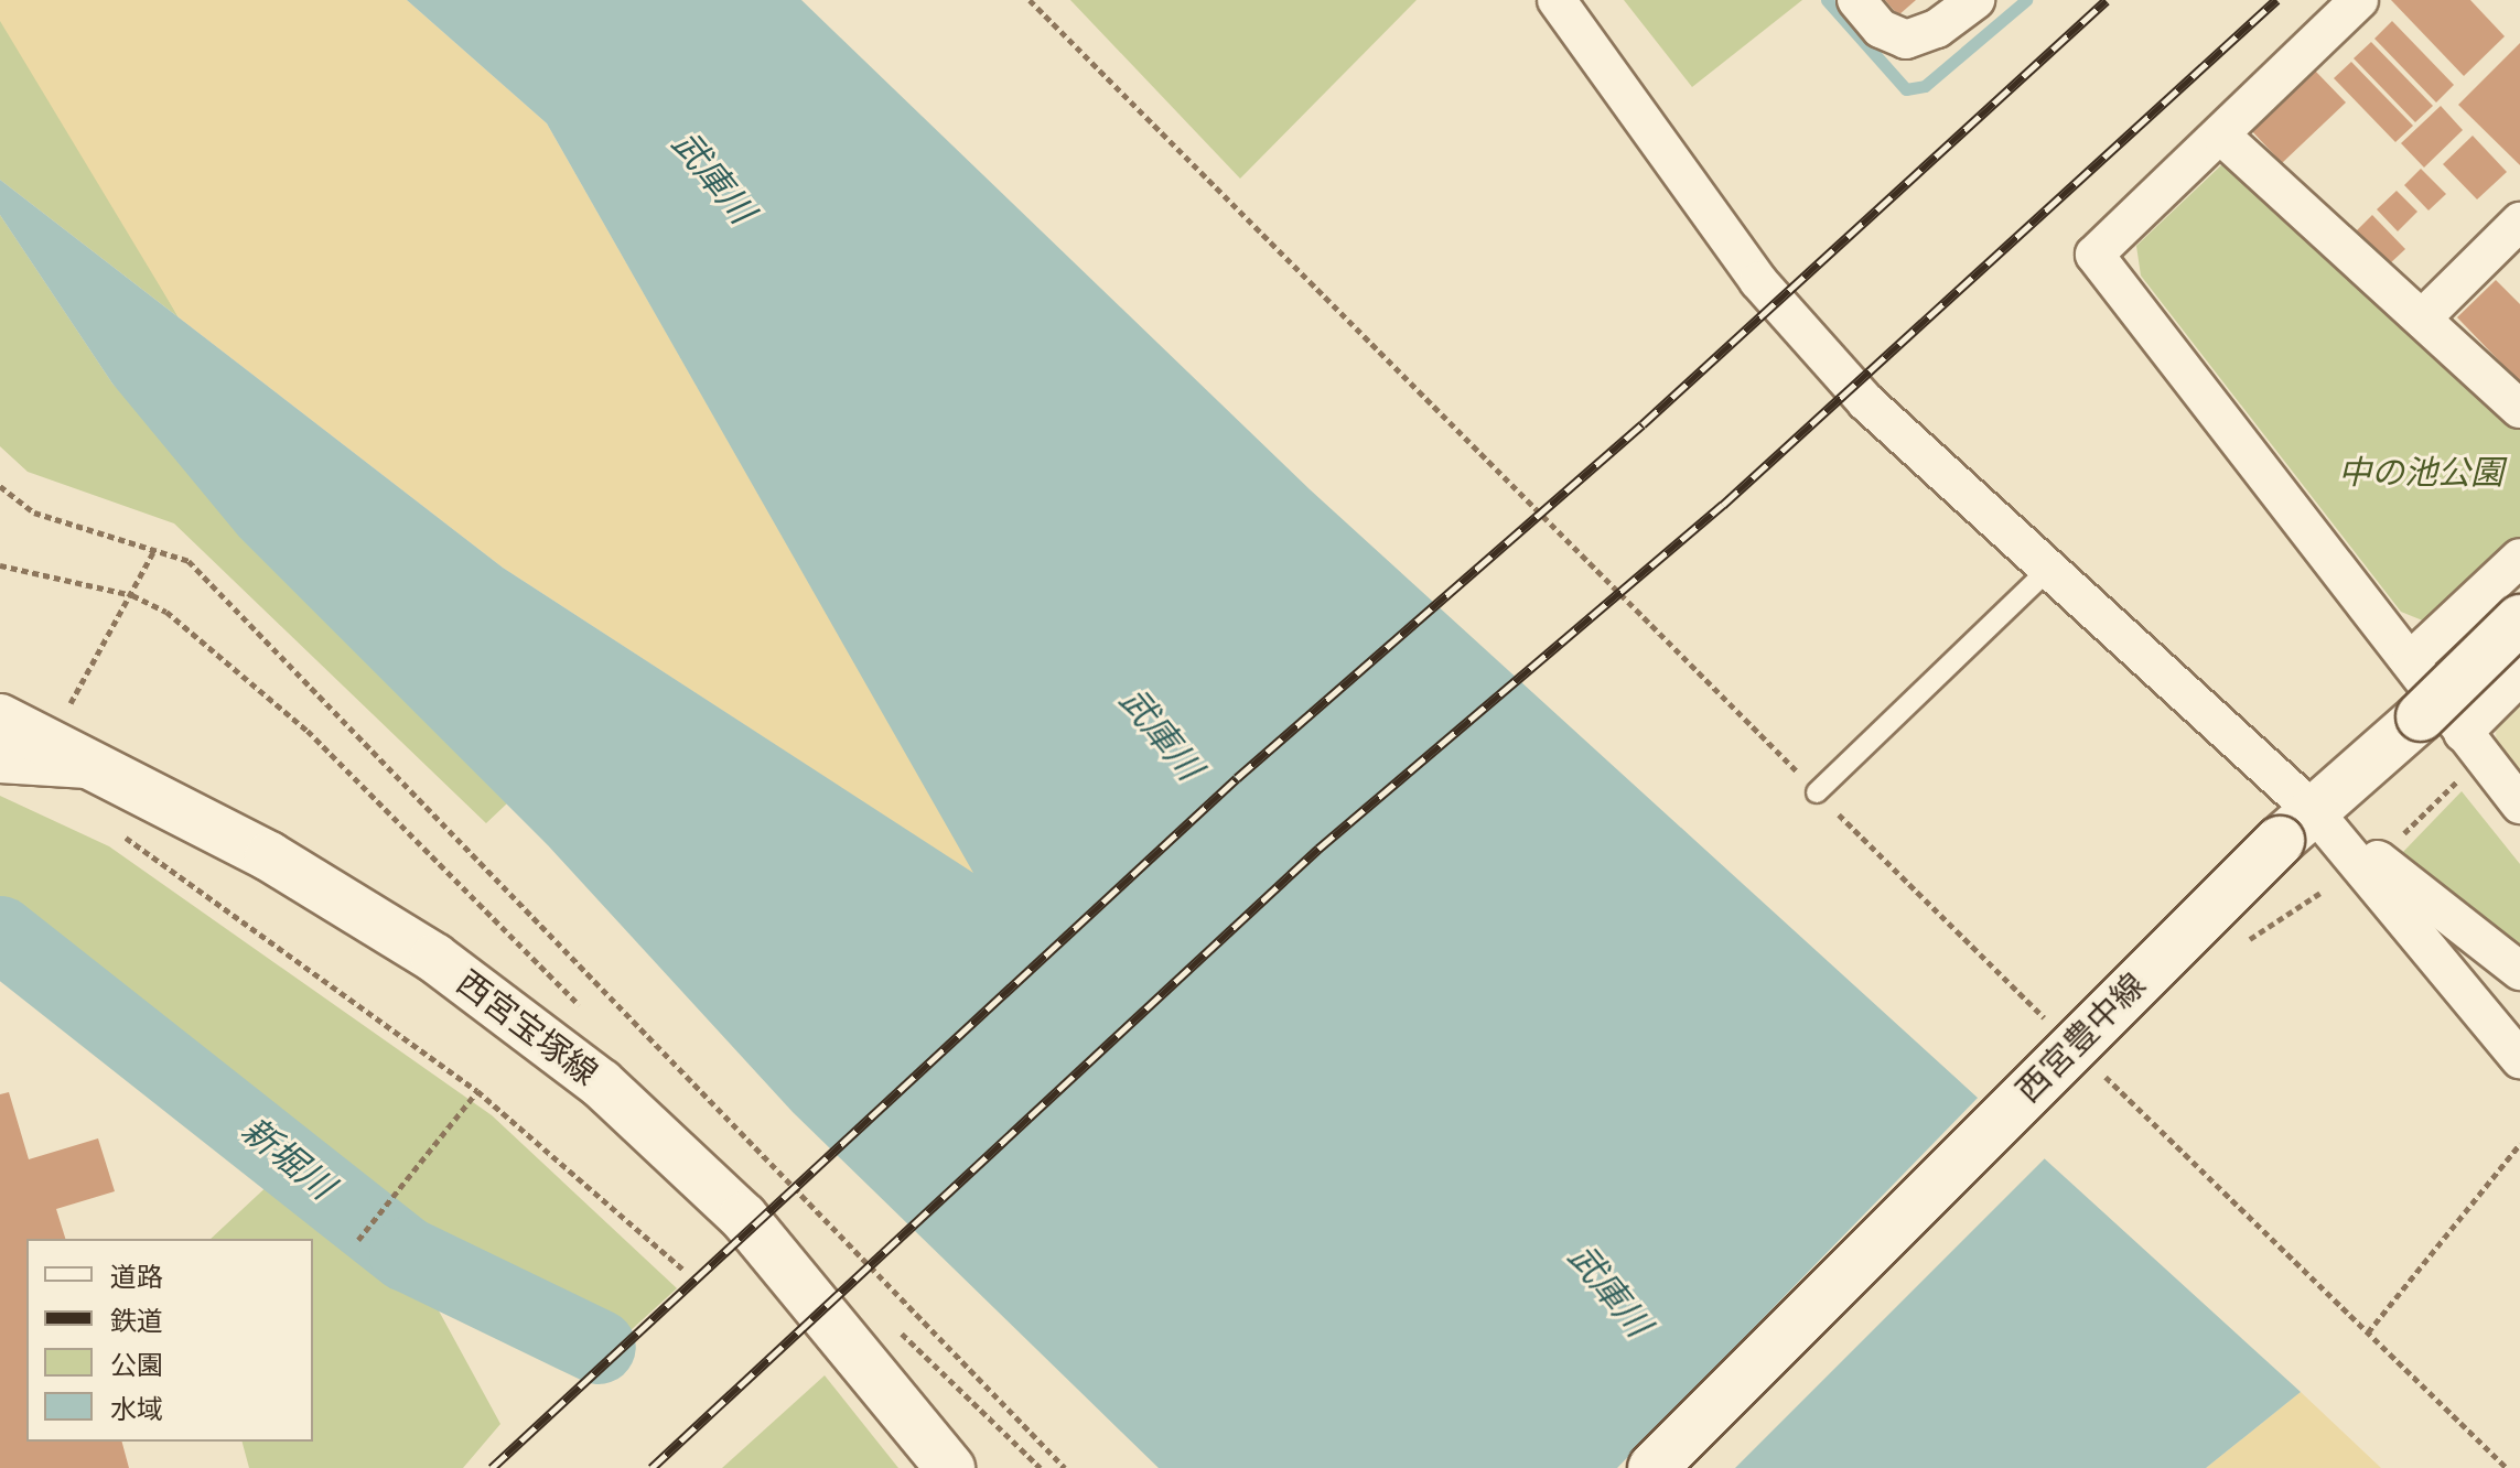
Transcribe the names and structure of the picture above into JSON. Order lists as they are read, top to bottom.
{
  "streets": {
    "main road": ["西宮宝塚線", "西宮豊中線"]
  },
  "water": ["武庫川", "新堀川"],
  "parks": ["中の池公園"],
  "legend": [
    "道路",
    "鉄道",
    "公園",
    "水域"
  ]
}
